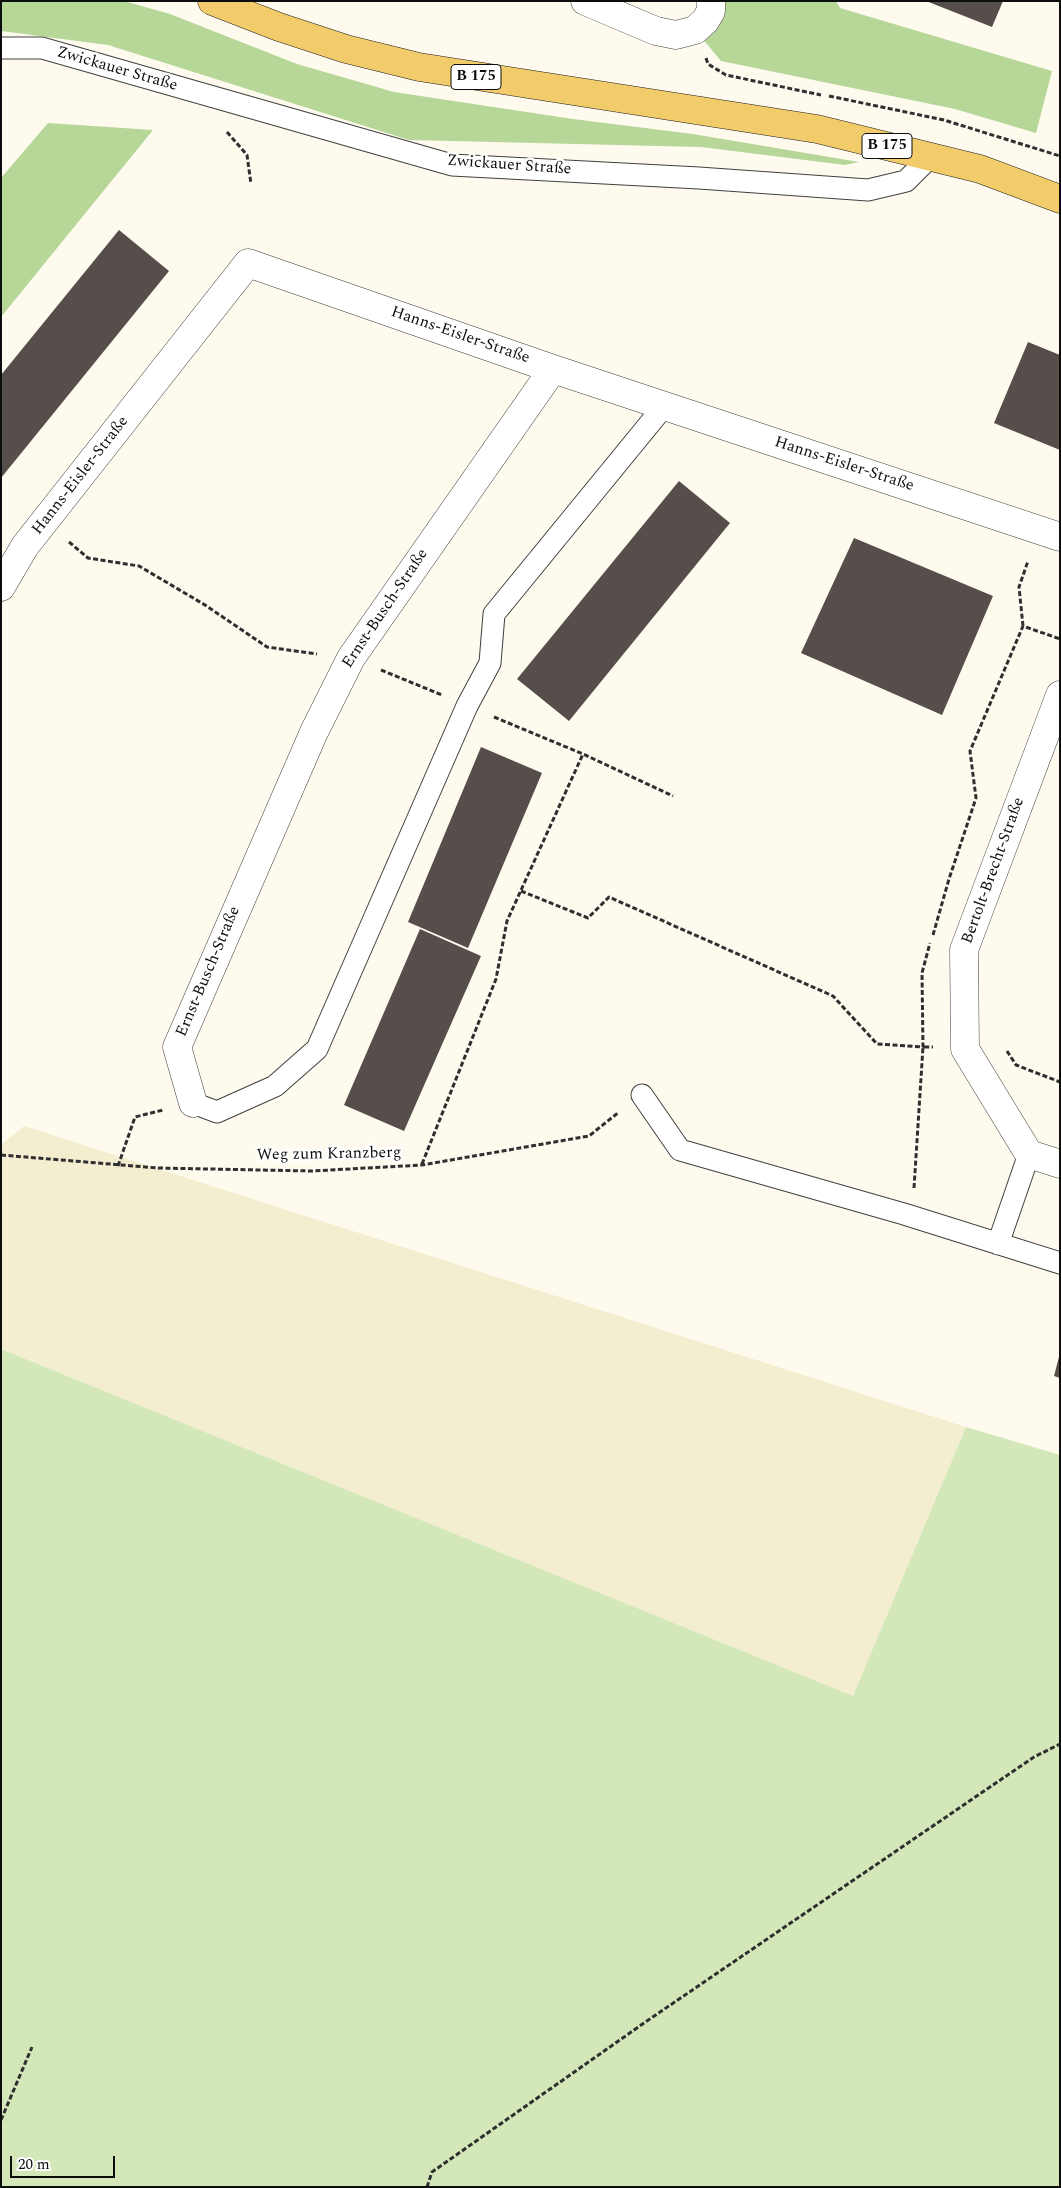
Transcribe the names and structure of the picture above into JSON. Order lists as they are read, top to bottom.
{
  "streets": {
    "main road": ["B 175"],
    "street": ["Hanns-Eisler-Straße", "Ernst-Busch-Straße", "Bertolt-Brecht-Straße"],
    "lane": ["Zwickauer Straße"],
    "path": ["Weg zum Kranzberg"]
  },
  "crossings": [
    ["Zwickauer Straße", "B 175"],
    ["Hanns-Eisler-Straße", "Ernst-Busch-Straße"]
  ],
  "scale_bar": "20 m"
}
